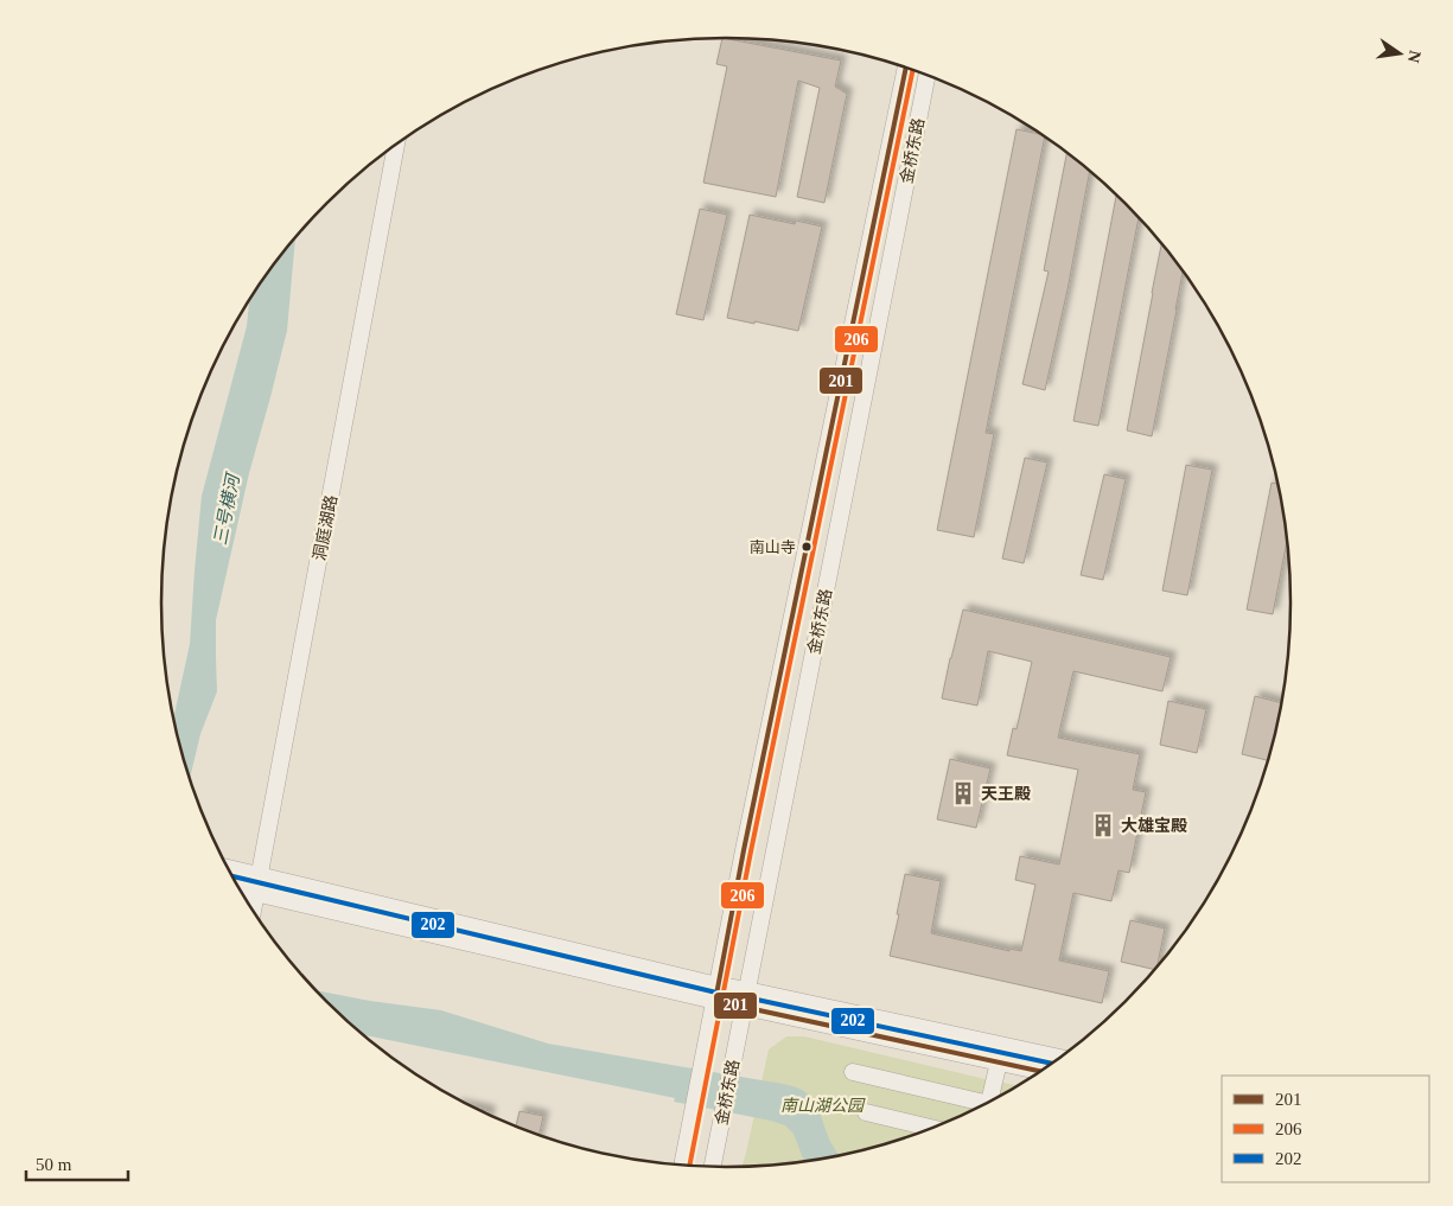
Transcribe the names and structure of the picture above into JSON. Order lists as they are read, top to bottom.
{
  "streets": {
    "street": ["金桥东路", "洞庭湖路"]
  },
  "water": ["三号横河"],
  "parks": ["南山湖公园"],
  "places": {
    "other": ["南山寺"],
    "building": ["天王殿", "大雄宝殿"]
  },
  "lines": ["transit line 201", "transit line 206", "transit line 202"],
  "legend": ["201", "206", "202"],
  "scale_bar": "50 m",
  "north": "right"
}
